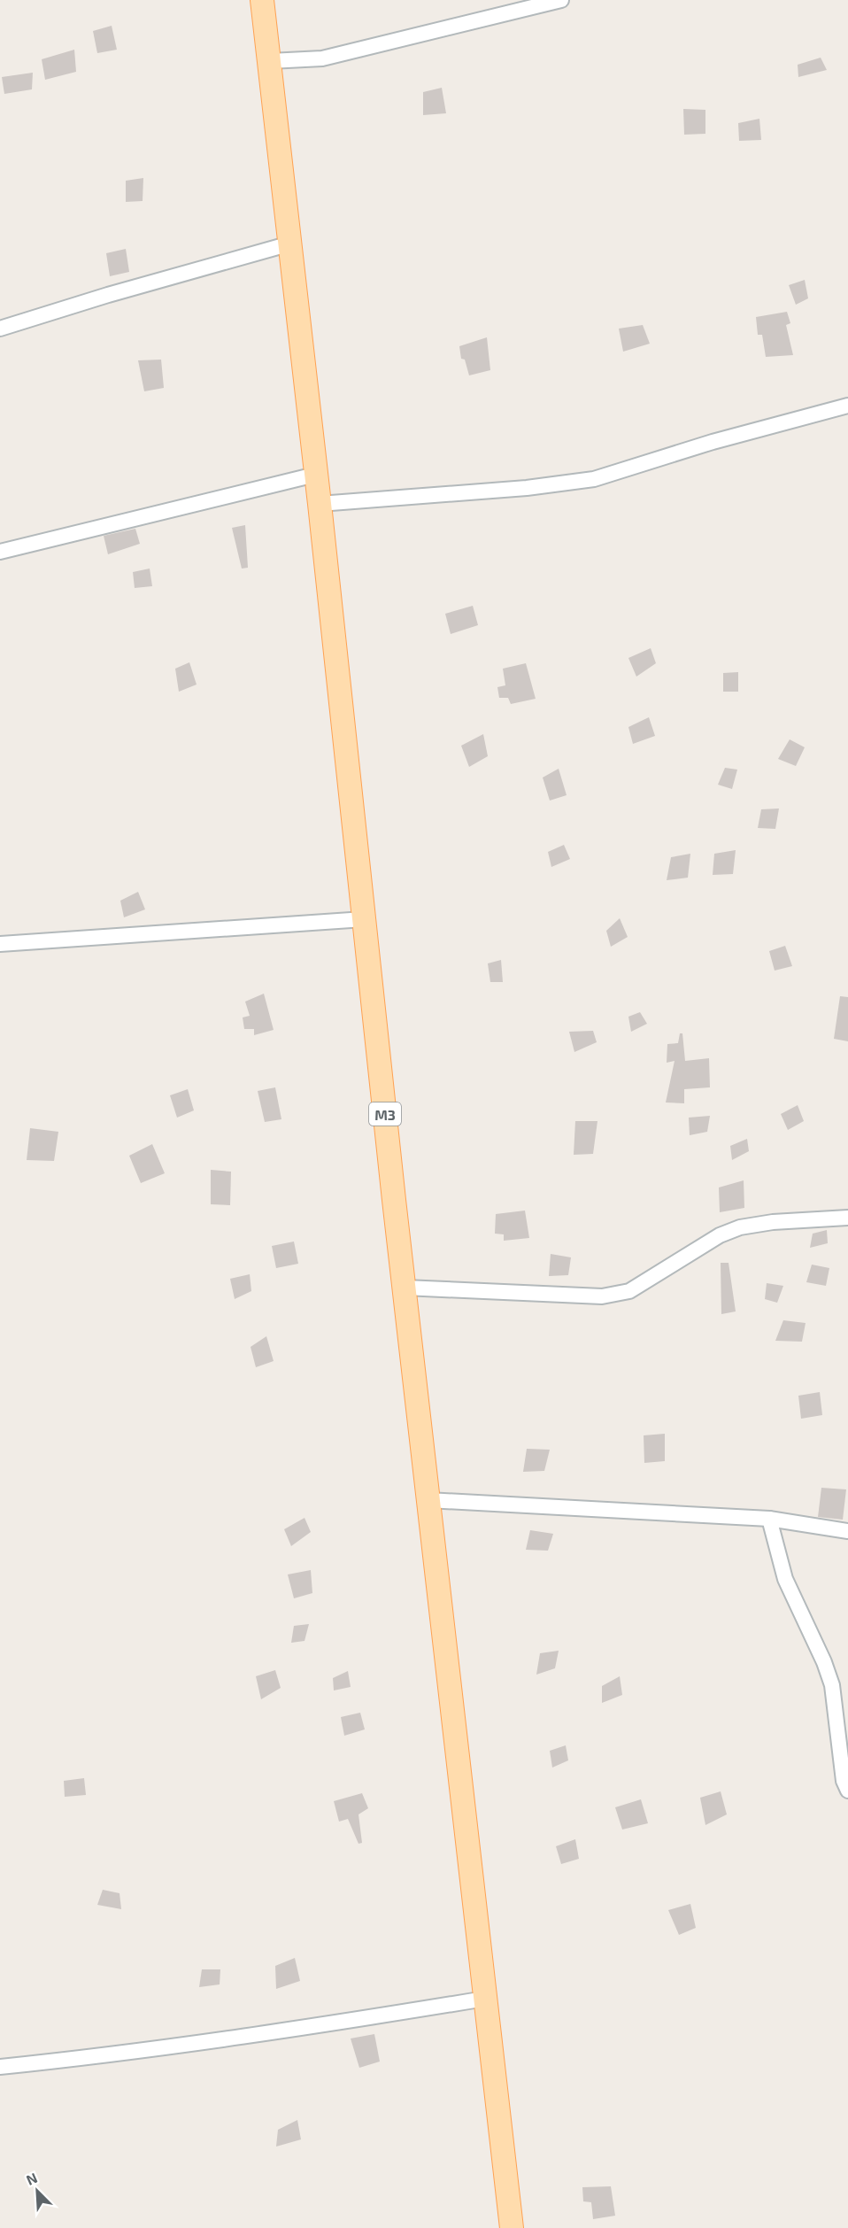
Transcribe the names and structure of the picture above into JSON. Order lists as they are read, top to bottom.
{
  "streets": {
    "main road": ["M3"]
  },
  "north": "top left"
}
